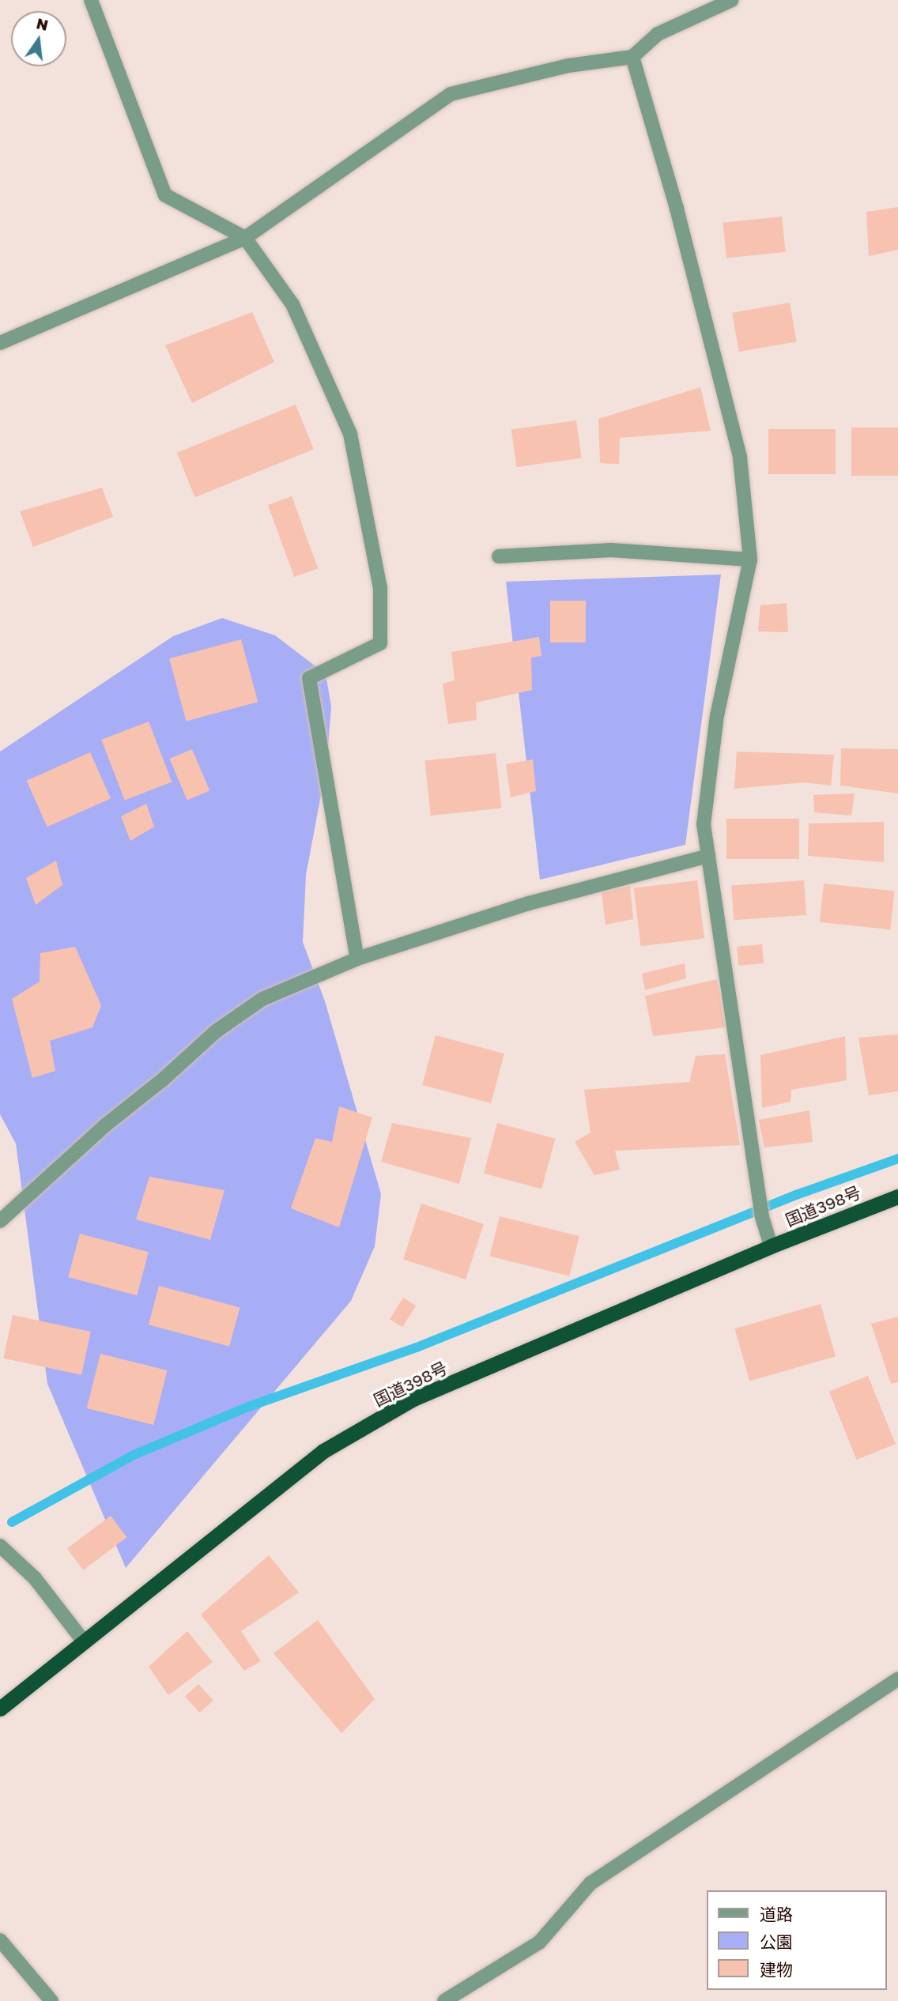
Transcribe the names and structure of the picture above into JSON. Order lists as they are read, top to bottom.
{
  "streets": {
    "highway": ["国道398号"]
  },
  "legend": ["道路", "公園", "建物"],
  "north": "top"
}
